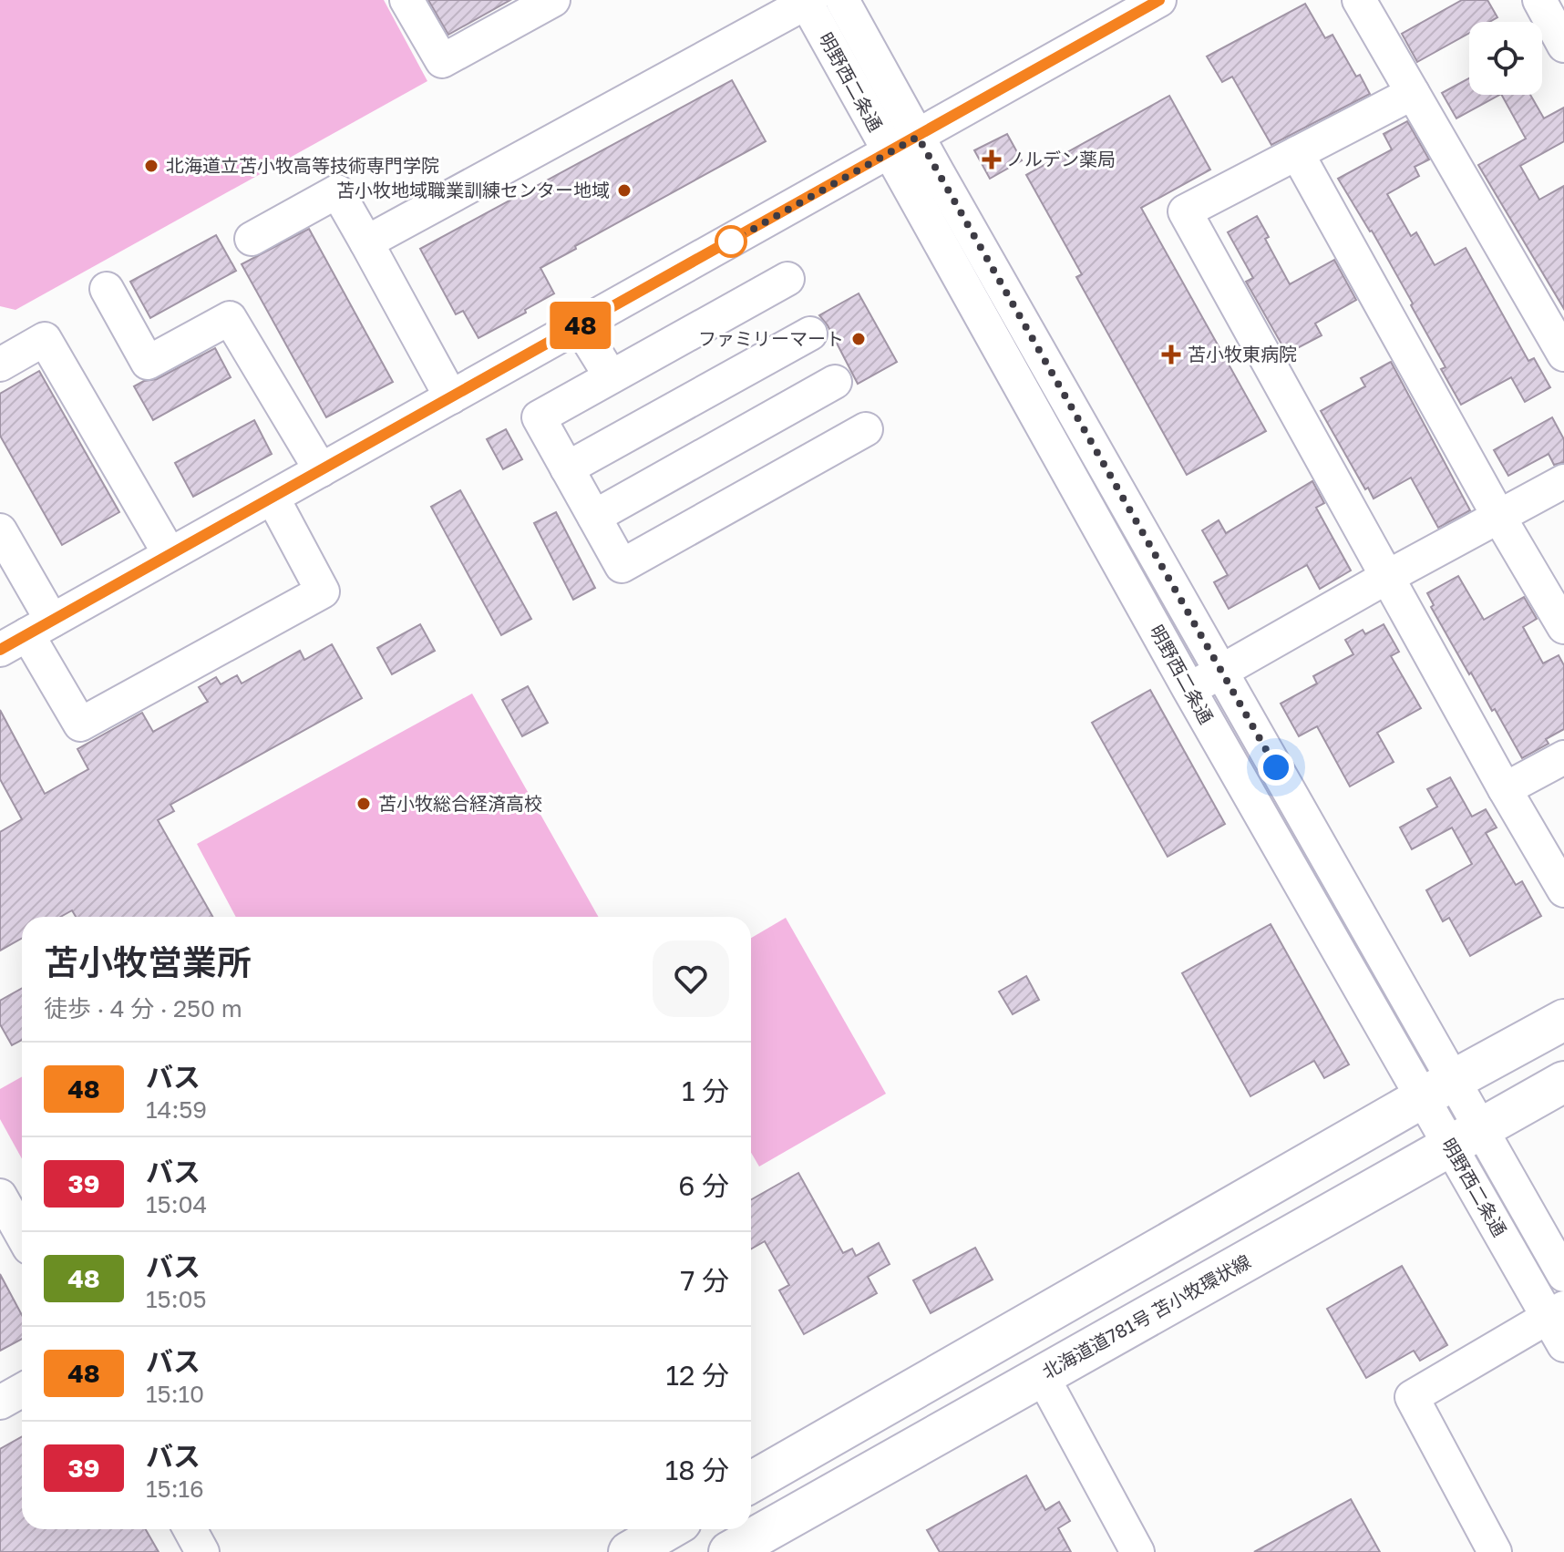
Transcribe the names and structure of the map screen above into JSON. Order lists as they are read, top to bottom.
{
  "streets": {
    "main road": ["北海道道781号 苫小牧環状線"],
    "street": ["明野西二条通"]
  },
  "crossings": [
    ["明野西二条通", "北海道道781号 苫小牧環状線"]
  ],
  "places": {
    "health": ["ノルデン薬局", "苫小牧東病院"],
    "other": [
      "北海道立苫小牧高等技術専門学院",
      "苫小牧地域職業訓練センター地域",
      "ファミリーマート",
      "苫小牧総合経済高校"
    ]
  },
  "lines": ["bus line 48"],
  "page": {
    "on_map": "48",
    "heading": ["苫小牧営業所", "徒歩 · 4 分 · 250 m"],
    "list": [
      {
        "mark": "48",
        "name": "バス",
        "note": "14:59",
        "value": "1 分"
      },
      {
        "mark": "39",
        "name": "バス",
        "note": "15:04",
        "value": "6 分"
      },
      {
        "mark": "48",
        "name": "バス",
        "note": "15:05",
        "value": "7 分"
      },
      {
        "mark": "48",
        "name": "バス",
        "note": "15:10",
        "value": "12 分"
      },
      {
        "mark": "39",
        "name": "バス",
        "note": "15:16",
        "value": "18 分"
      }
    ]
  }
}
